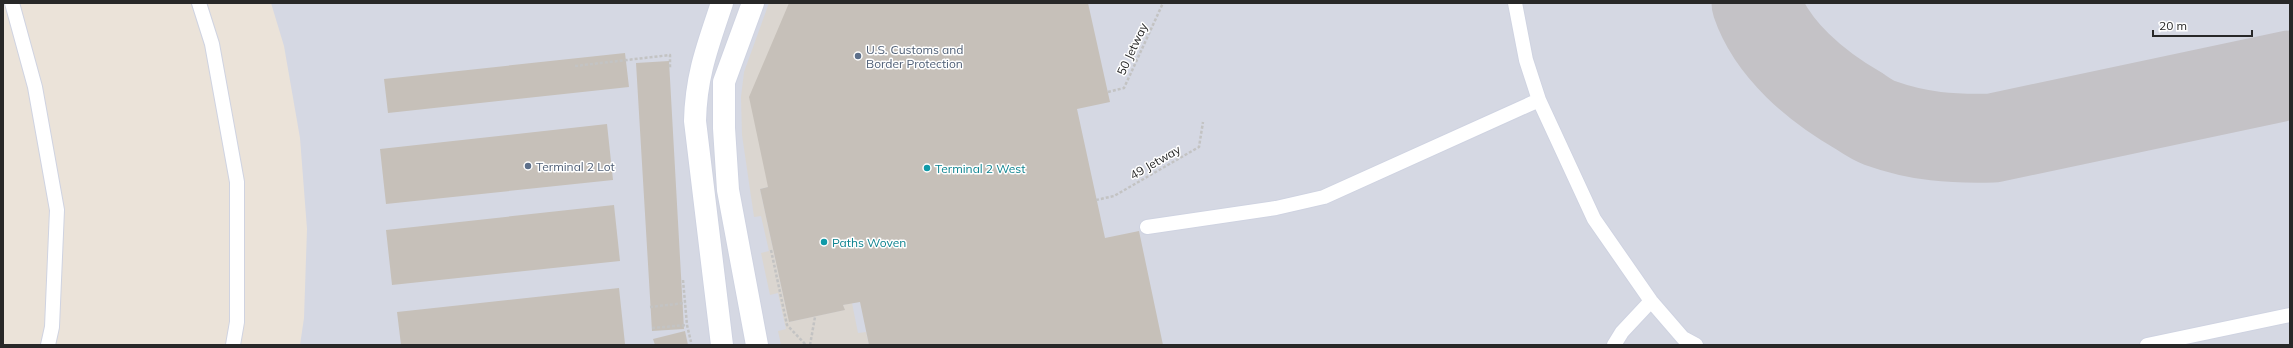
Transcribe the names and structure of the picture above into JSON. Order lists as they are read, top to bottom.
{
  "streets": {
    "path": ["50 Jetway", "49 Jetway"]
  },
  "places": [
    "U.S. Customs and Border Protection",
    "Terminal 2 Lot",
    "Terminal 2 West",
    "Paths Woven"
  ],
  "scale_bar": "20 m"
}
